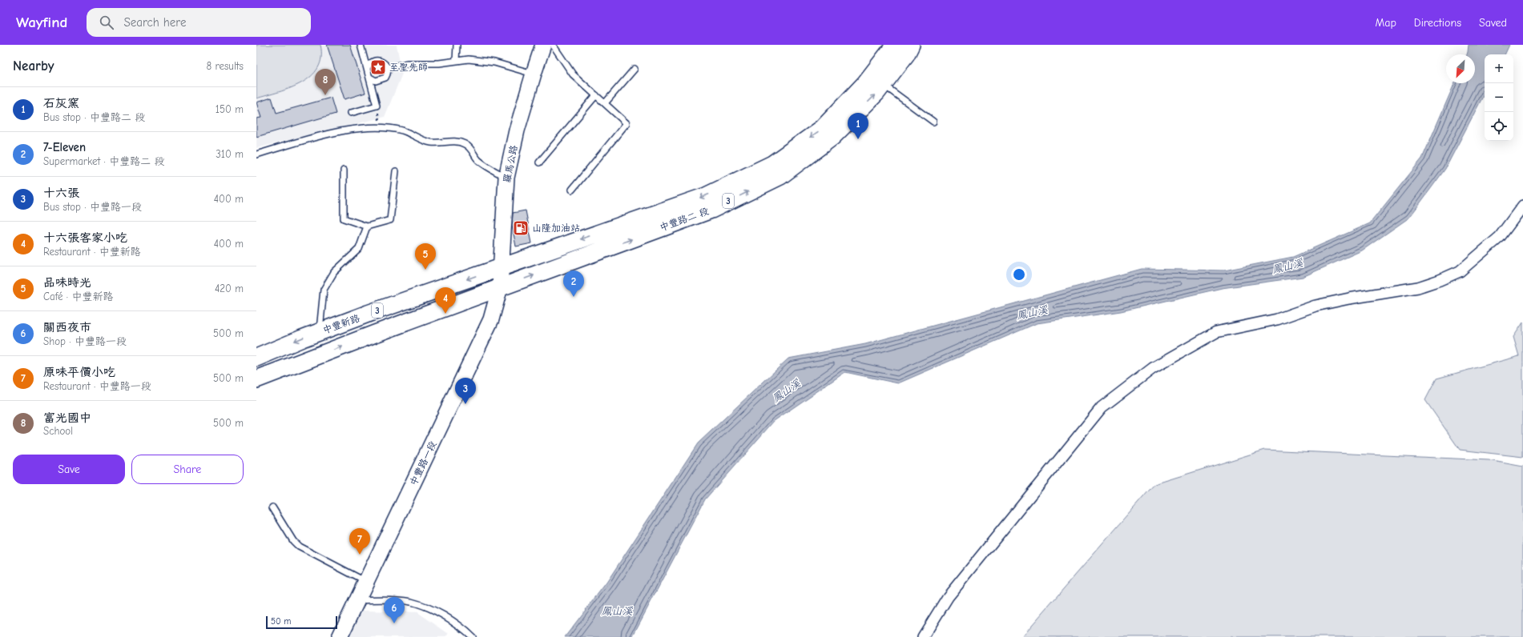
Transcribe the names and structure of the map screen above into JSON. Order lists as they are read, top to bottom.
{
  "streets": {
    "main road": [
      "羅馬公路",
      "3",
      "中豐路二 段",
      "中豐新路",
      "中豐路一段"
    ]
  },
  "crossings": [
    ["羅馬公路", "3"],
    ["羅馬公路", "中豐路二 段"],
    ["羅馬公路", "中豐新路"],
    ["羅馬公路", "中豐路一段"],
    ["3", "中豐路二 段"],
    ["3", "中豐路一段"],
    ["中豐路二 段", "中豐新路"],
    ["中豐路二 段", "中豐路一段"]
  ],
  "water": ["鳳山溪"],
  "places": {
    "place": ["至聖先師"],
    "fuel station": ["山隆加油站"]
  },
  "scale_bar": "50 m",
  "north": "bottom left",
  "page": {
    "header": "Wayfind",
    "search": "Search here",
    "nav": ["Map", "Directions", "Saved"],
    "heading": ["Nearby", "8 results"],
    "map_buttons": ["+", "−"],
    "pins": [
      "8",
      "1",
      "5",
      "2",
      "4",
      "3",
      "7",
      "6"
    ],
    "list": [
      {
        "mark": "1",
        "name": "石灰窯",
        "note": "Bus stop · 中豐路二 段",
        "value": "150 m"
      },
      {
        "mark": "2",
        "name": "7-Eleven",
        "note": "Supermarket · 中豐路二 段",
        "value": "310 m"
      },
      {
        "mark": "3",
        "name": "十六張",
        "note": "Bus stop · 中豐路一段",
        "value": "400 m"
      },
      {
        "mark": "4",
        "name": "十六張客家小吃",
        "note": "Restaurant · 中豐新路",
        "value": "400 m"
      },
      {
        "mark": "5",
        "name": "品味時光",
        "note": "Café · 中豐新路",
        "value": "420 m"
      },
      {
        "mark": "6",
        "name": "關西夜市",
        "note": "Shop · 中豐路一段",
        "value": "500 m"
      },
      {
        "mark": "7",
        "name": "原味平價小吃",
        "note": "Restaurant · 中豐路一段",
        "value": "500 m"
      },
      {
        "mark": "8",
        "name": "富光國中",
        "note": "School",
        "value": "500 m"
      }
    ],
    "buttons": ["Save", "Share"],
    "scale": "50 m"
  }
}
